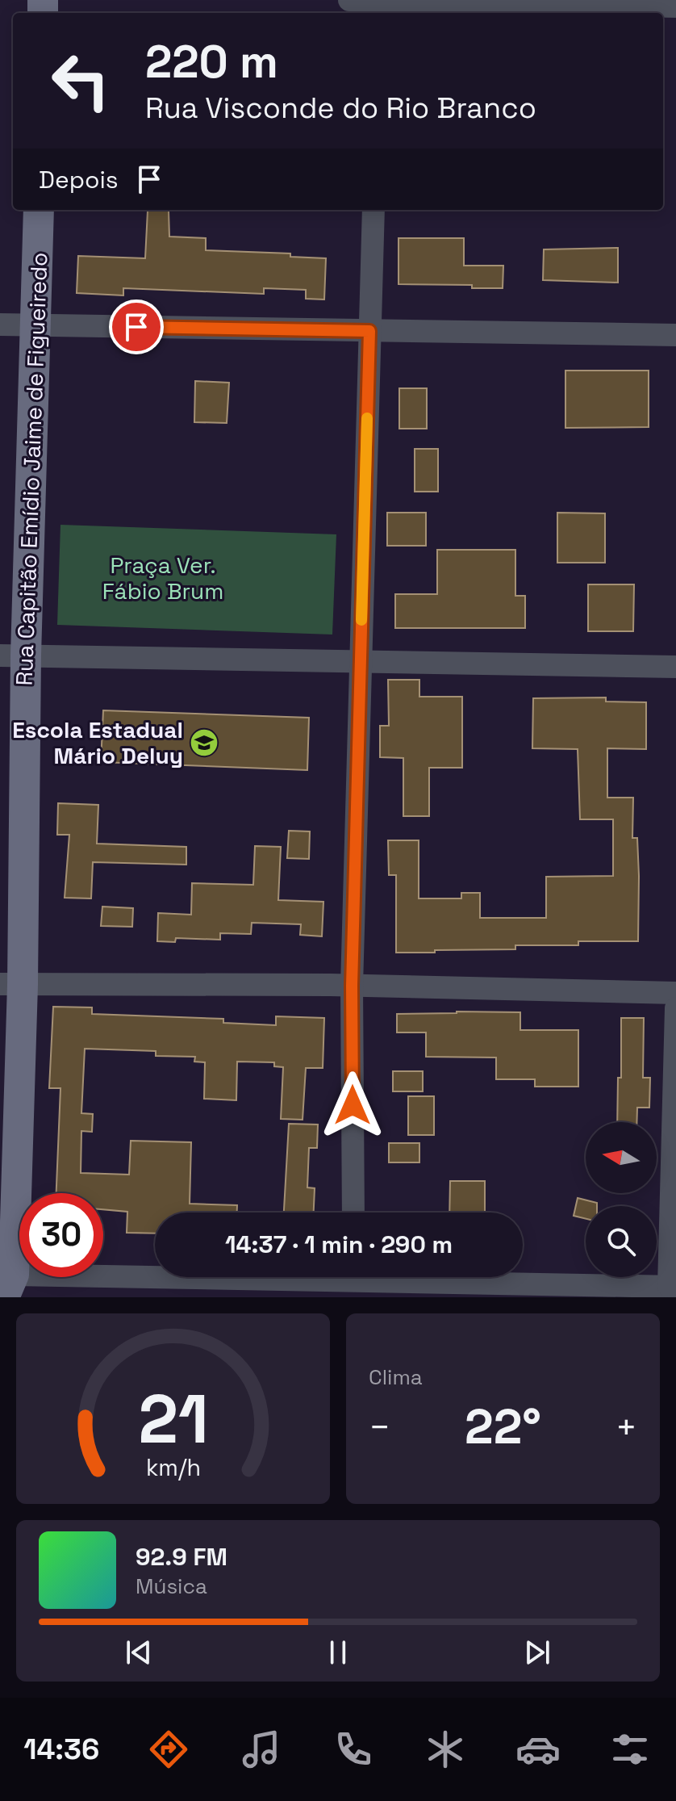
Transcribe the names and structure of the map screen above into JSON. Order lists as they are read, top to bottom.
{
  "streets": {
    "main road": ["Rua Capitão Emídio Jaime de Figueiredo"]
  },
  "parks": ["Praça Ver. Fábio Brum"],
  "places": {
    "school or university": ["Escola Estadual Mário Deluy"]
  },
  "north": "left",
  "page": {
    "turn": ["220 m", "Rua Visconde do Rio Branco"],
    "then": "Depois",
    "limit": "30",
    "trip": "14:37 · 1 min · 290 m",
    "tile": "Clima",
    "heat": ["−", "22°", "+"],
    "song": ["92.9 FM", "Música"],
    "tabs": "14:36",
    "gauge": ["21", "km/h"]
  }
}
